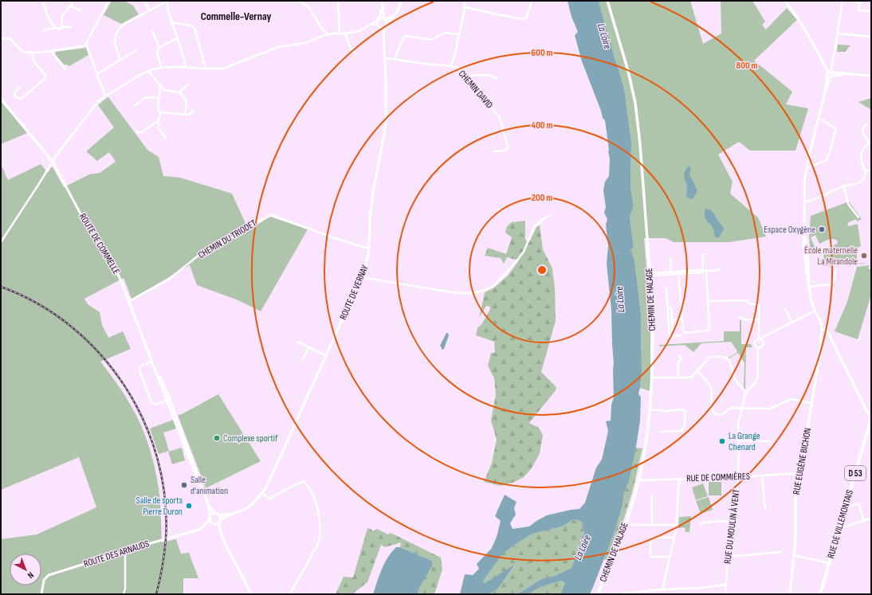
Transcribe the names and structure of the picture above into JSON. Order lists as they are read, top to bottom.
{
  "streets": {
    "main road": ["CHEMIN DE HALAGE", "D 53", "RUE DE VILLEMONTAIS"],
    "street": [
      "CHEMIN DAVID",
      "CHEMIN DU TRIODET",
      "ROUTE DE COMMELLE",
      "ROUTE DE VERNAY",
      "RUE EUGÈNE BICHON",
      "RUE DE COMMIÈRES",
      "RUE DU MOULIN À VENT",
      "ROUTE DES ARNAUDS"
    ]
  },
  "crossings": [
    ["CHEMIN DAVID", "ROUTE DE VERNAY"],
    ["CHEMIN DU TRIODET", "ROUTE DE COMMELLE"],
    ["CHEMIN DU TRIODET", "ROUTE DE VERNAY"],
    ["ROUTE DE COMMELLE", "ROUTE DE VERNAY"],
    ["ROUTE DE COMMELLE", "ROUTE DES ARNAUDS"],
    ["ROUTE DE VERNAY", "ROUTE DES ARNAUDS"],
    ["CHEMIN DE HALAGE", "RUE DE COMMIÈRES"],
    ["RUE EUGÈNE BICHON", "RUE DE COMMIÈRES"],
    ["RUE DE COMMIÈRES", "RUE DU MOULIN À VENT"]
  ],
  "districts": ["Commelle-Vernay"],
  "water": ["La Loire"],
  "places": [
    "Espace Oxygène",
    "École maternelle La Mirandole",
    "Complexe sportif",
    "La Grange Chenard",
    "Salle d'animation",
    "Salle de sports Pierre Duron"
  ],
  "north": "bottom right",
  "rings": [
    "600 m",
    "800 m",
    "400 m",
    "200 m"
  ]
}
